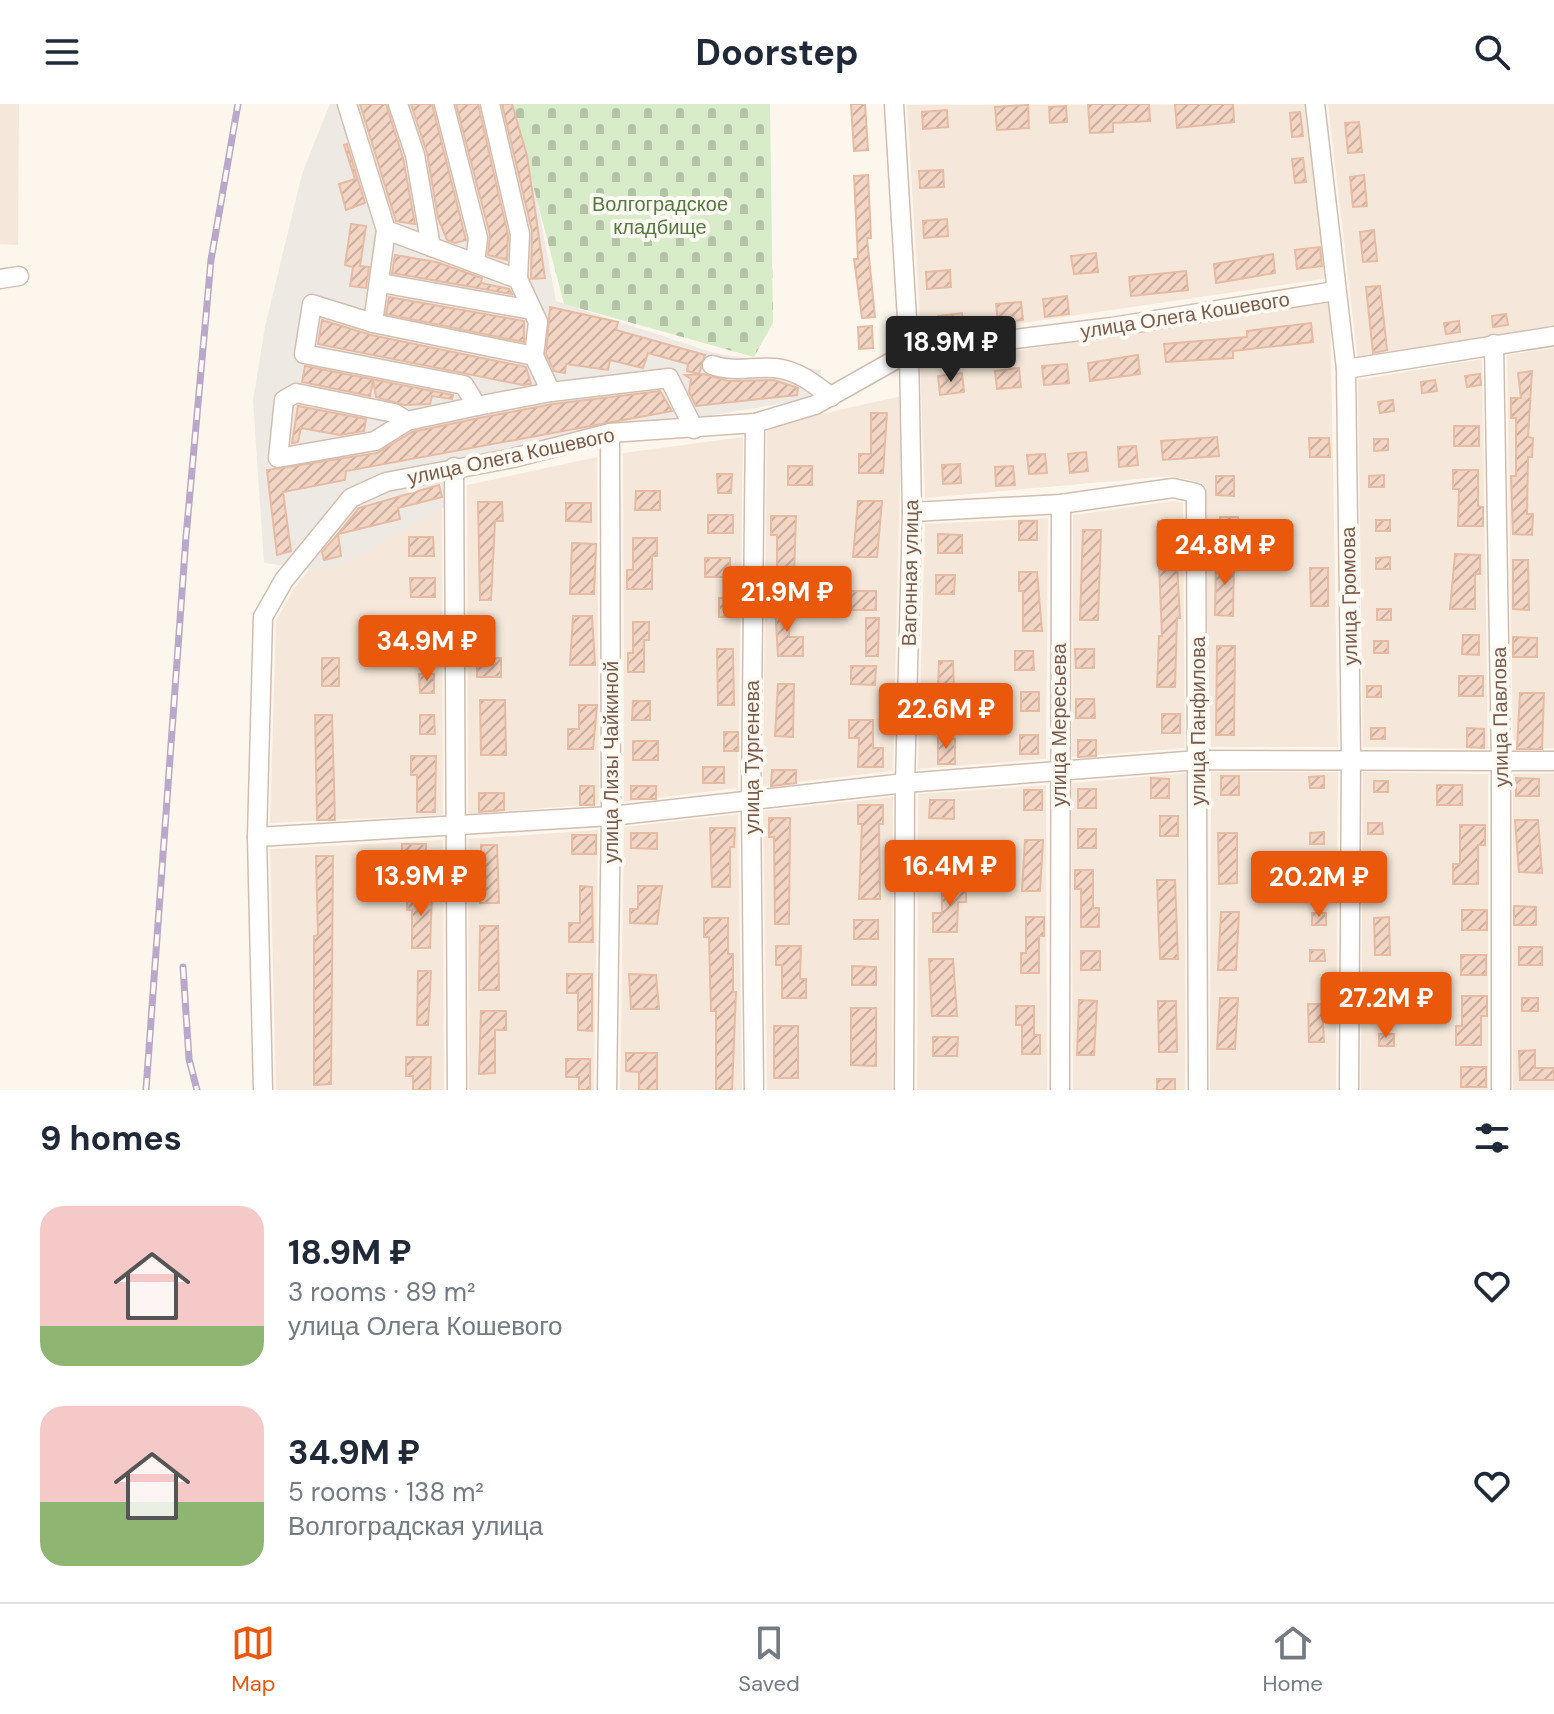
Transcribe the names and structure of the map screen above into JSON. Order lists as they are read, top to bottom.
{
  "streets": {
    "street": [
      "улица Олега Кошевого",
      "Вагонная улица",
      "улица Громова",
      "улица Павлова",
      "улица Панфилова",
      "улица Мересьева",
      "улица Тургенева",
      "улица Лизы Чайкиной"
    ]
  },
  "crossings": [
    ["улица Олега Кошевого", "Вагонная улица"],
    ["улица Олега Кошевого", "улица Громова"],
    ["улица Олега Кошевого", "улица Тургенева"],
    ["улица Олега Кошевого", "улица Лизы Чайкиной"],
    ["Вагонная улица", "улица Панфилова"],
    ["улица Панфилова", "улица Мересьева"]
  ],
  "parks": ["Волгоградское кладбище"],
  "page": {
    "header": "Doorstep",
    "price": [
      "18.9M ₽",
      "24.8M ₽",
      "21.9M ₽",
      "34.9M ₽",
      "22.6M ₽",
      "16.4M ₽",
      "13.9M ₽",
      "20.2M ₽",
      "27.2M ₽"
    ],
    "heading": "9 homes",
    "list": [
      {
        "name": "18.9M ₽",
        "note": "3 rooms · 89 m² · улица Олега Кошевого"
      },
      {
        "name": "34.9M ₽",
        "note": "5 rooms · 138 m² · Волгоградская улица"
      }
    ],
    "tabs": ["Map", "Saved", "Home"]
  }
}
